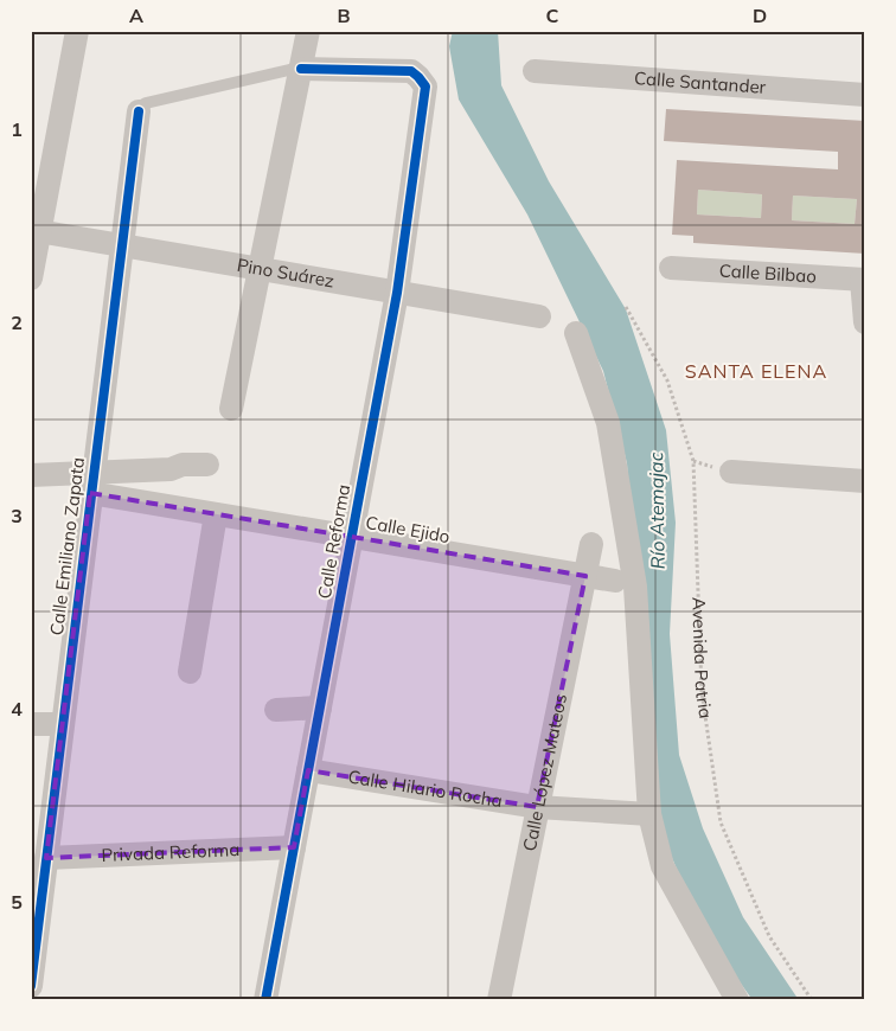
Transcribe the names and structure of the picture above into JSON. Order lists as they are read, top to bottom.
{
  "streets": {
    "street": [
      "Calle Santander",
      "Pino Suárez",
      "Calle Bilbao",
      "Calle Ejido",
      "Calle Reforma",
      "Calle Emiliano Zapata",
      "Calle López Mateos",
      "Calle Hilario Rocha",
      "Privada Reforma"
    ],
    "path": ["Avenida Patria"]
  },
  "crossings": [
    ["Pino Suárez", "Calle Reforma"],
    ["Pino Suárez", "Calle Emiliano Zapata"],
    ["Calle Ejido", "Calle Reforma"],
    ["Calle Ejido", "Calle Emiliano Zapata"],
    ["Calle Ejido", "Calle López Mateos"],
    ["Calle Reforma", "Calle Emiliano Zapata"],
    ["Calle Reforma", "Calle Hilario Rocha"],
    ["Calle Reforma", "Privada Reforma"],
    ["Calle Emiliano Zapata", "Privada Reforma"],
    ["Calle López Mateos", "Calle Hilario Rocha"]
  ],
  "districts": ["SANTA ELENA"],
  "water": ["Río Atemajac"],
  "grid": {
    "columns": [
      "A",
      "B",
      "C",
      "D"
    ],
    "rows": [
      "1",
      "2",
      "3",
      "4",
      "5"
    ]
  }
}
